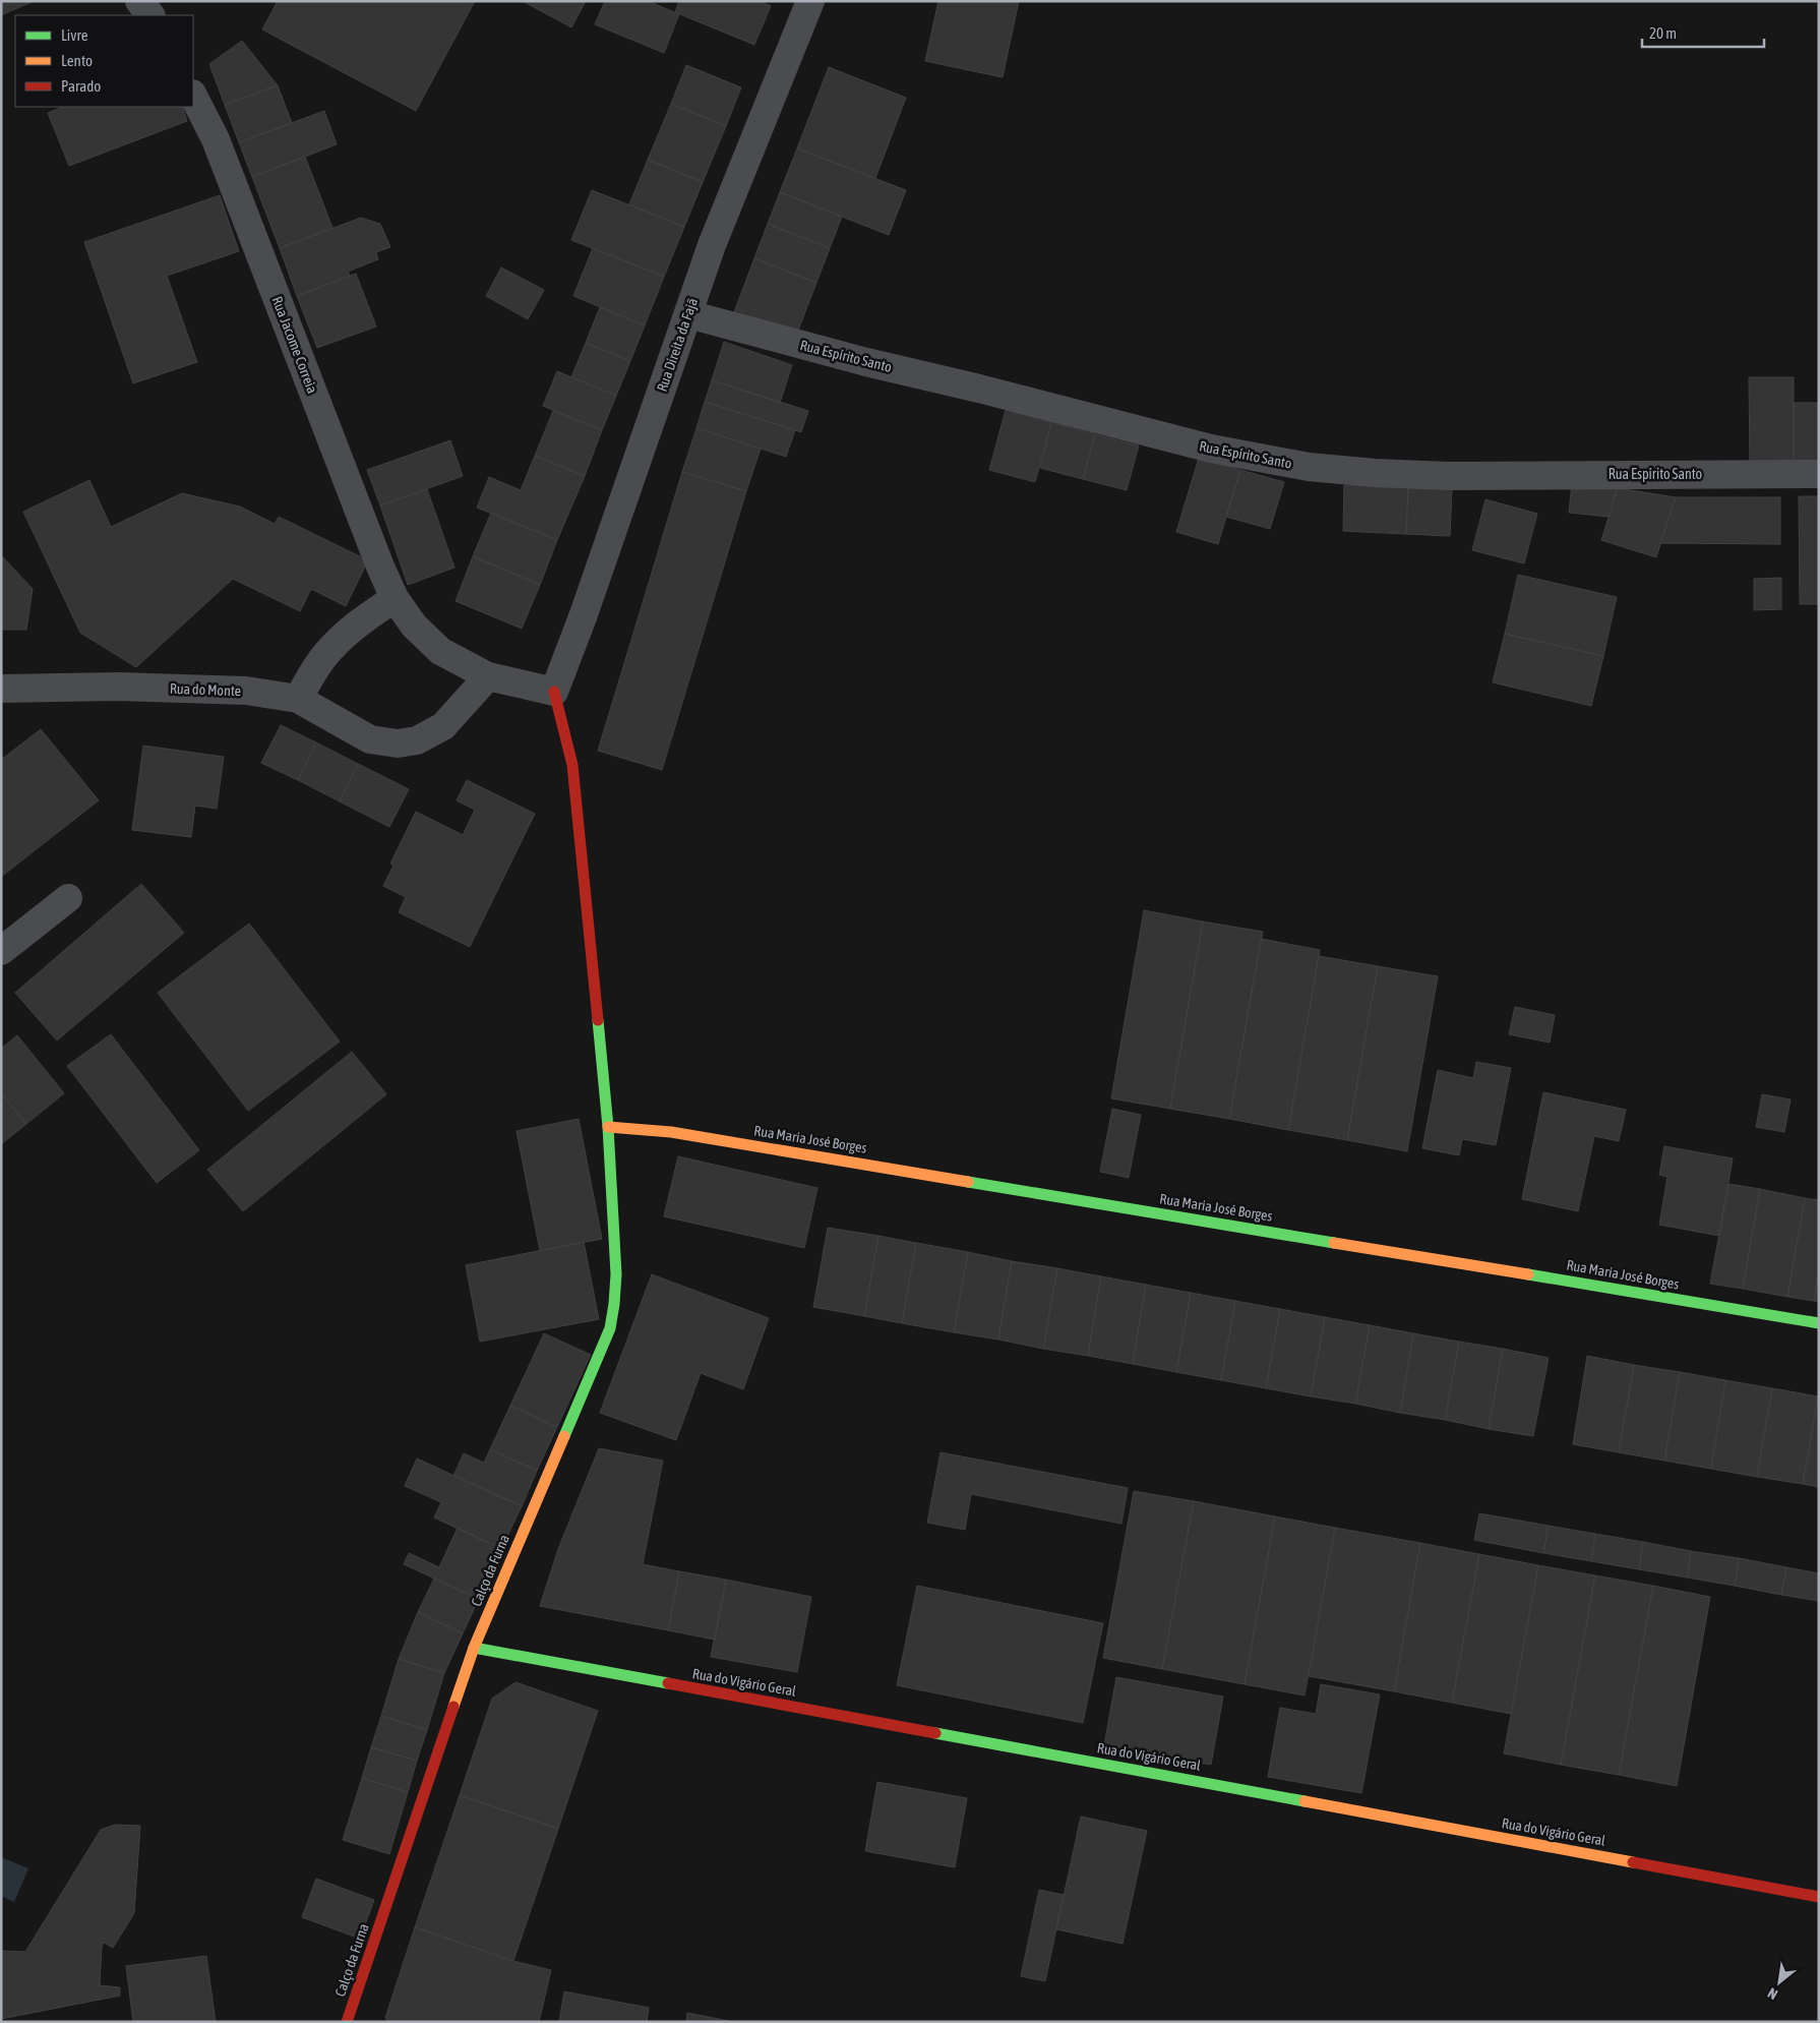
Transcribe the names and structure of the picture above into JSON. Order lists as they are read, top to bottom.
{
  "streets": {
    "street": [
      "Rua Jacome Correia",
      "Rua Direita da Fajã",
      "Rua Espírito Santo",
      "Rua do Monte",
      "Rua Maria José Borges",
      "Calço da Furna",
      "Rua do Vigário Geral"
    ]
  },
  "crossings": [
    ["Rua Jacome Correia", "Rua Direita da Fajã"],
    ["Rua Jacome Correia", "Rua do Monte"],
    ["Rua Jacome Correia", "Calço da Furna"],
    ["Rua Direita da Fajã", "Rua Espírito Santo"],
    ["Rua Direita da Fajã", "Calço da Furna"],
    ["Rua Maria José Borges", "Calço da Furna"],
    ["Calço da Furna", "Rua do Vigário Geral"]
  ],
  "legend": ["Livre", "Lento", "Parado"],
  "scale_bar": "20 m",
  "north": "bottom left"
}
